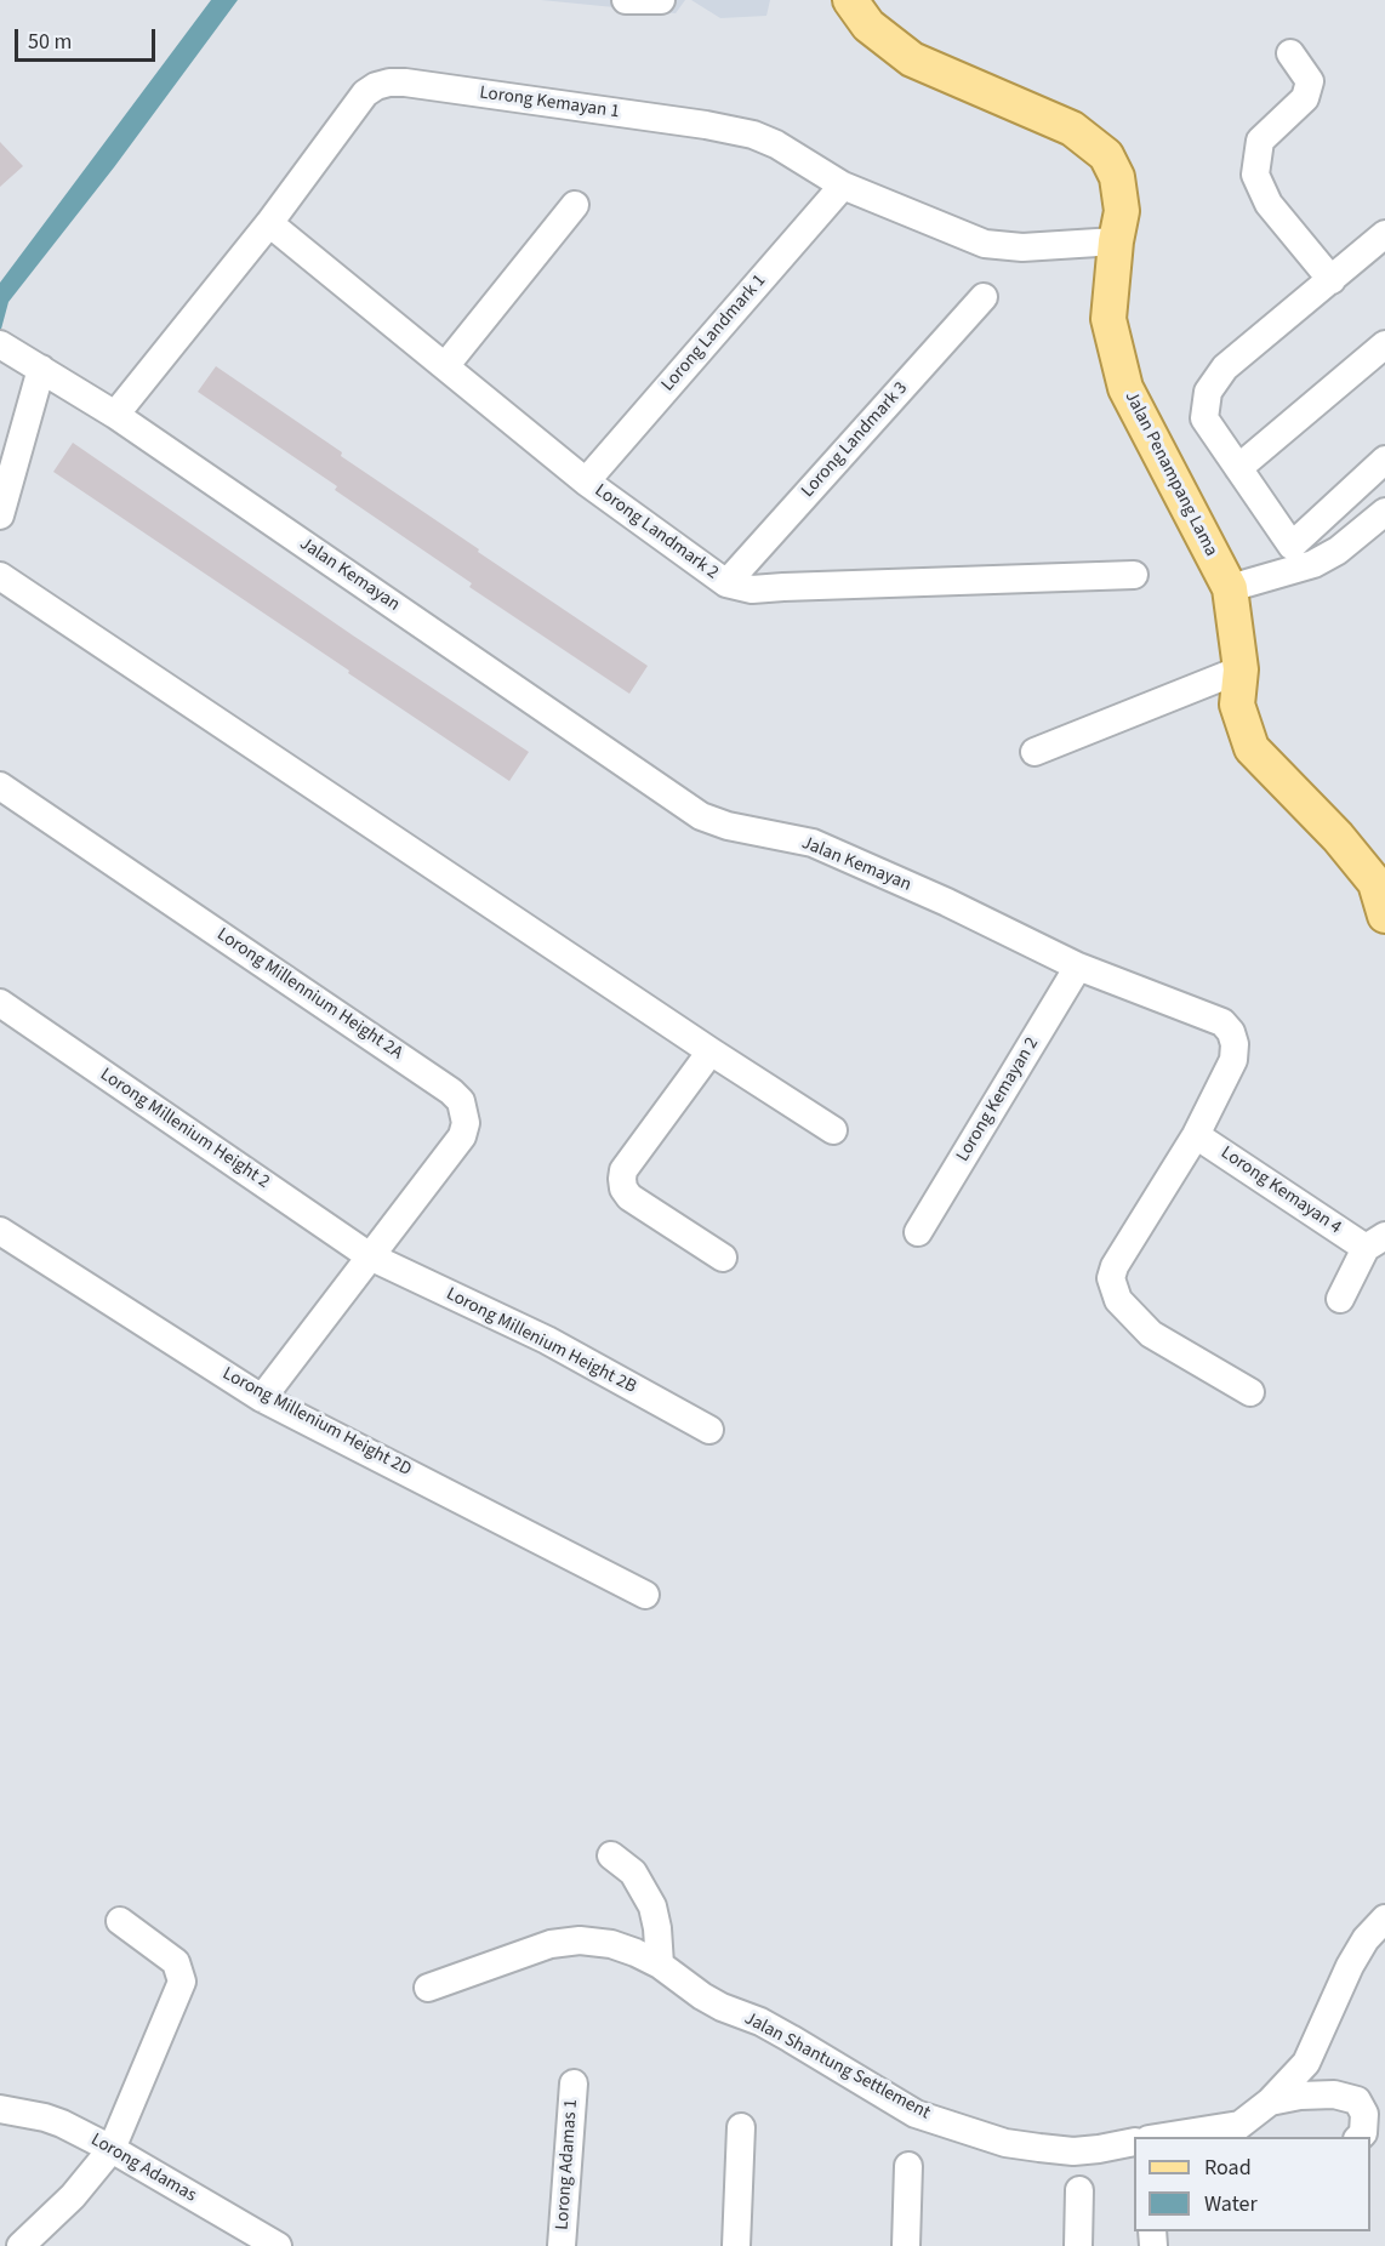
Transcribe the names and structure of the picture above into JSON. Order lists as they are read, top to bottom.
{
  "streets": {
    "main road": ["Jalan Penampang Lama"],
    "street": [
      "Lorong Kemayan 1",
      "Lorong Landmark 1",
      "Lorong Landmark 3",
      "Lorong Landmark 2",
      "Jalan Kemayan",
      "Lorong Millennium Height 2A",
      "Lorong Kemayan 2",
      "Lorong Millenium Height 2",
      "Lorong Kemayan 4",
      "Lorong Millenium Height 2B",
      "Lorong Millenium Height 2D",
      "Jalan Shantung Settlement",
      "Lorong Adamas 1",
      "Lorong Adamas"
    ]
  },
  "crossings": [
    ["Lorong Kemayan 1", "Lorong Landmark 1"],
    ["Lorong Kemayan 1", "Jalan Penampang Lama"],
    ["Lorong Kemayan 1", "Lorong Landmark 2"],
    ["Lorong Kemayan 1", "Jalan Kemayan"],
    ["Lorong Landmark 1", "Lorong Landmark 2"],
    ["Lorong Landmark 3", "Lorong Landmark 2"],
    ["Jalan Kemayan", "Lorong Kemayan 2"],
    ["Jalan Kemayan", "Lorong Kemayan 4"],
    ["Lorong Millennium Height 2A", "Lorong Millenium Height 2"],
    ["Lorong Millennium Height 2A", "Lorong Millenium Height 2B"],
    ["Lorong Millenium Height 2", "Lorong Millenium Height 2B"]
  ],
  "legend": ["Road", "Water"],
  "scale_bar": "50 m"
}
